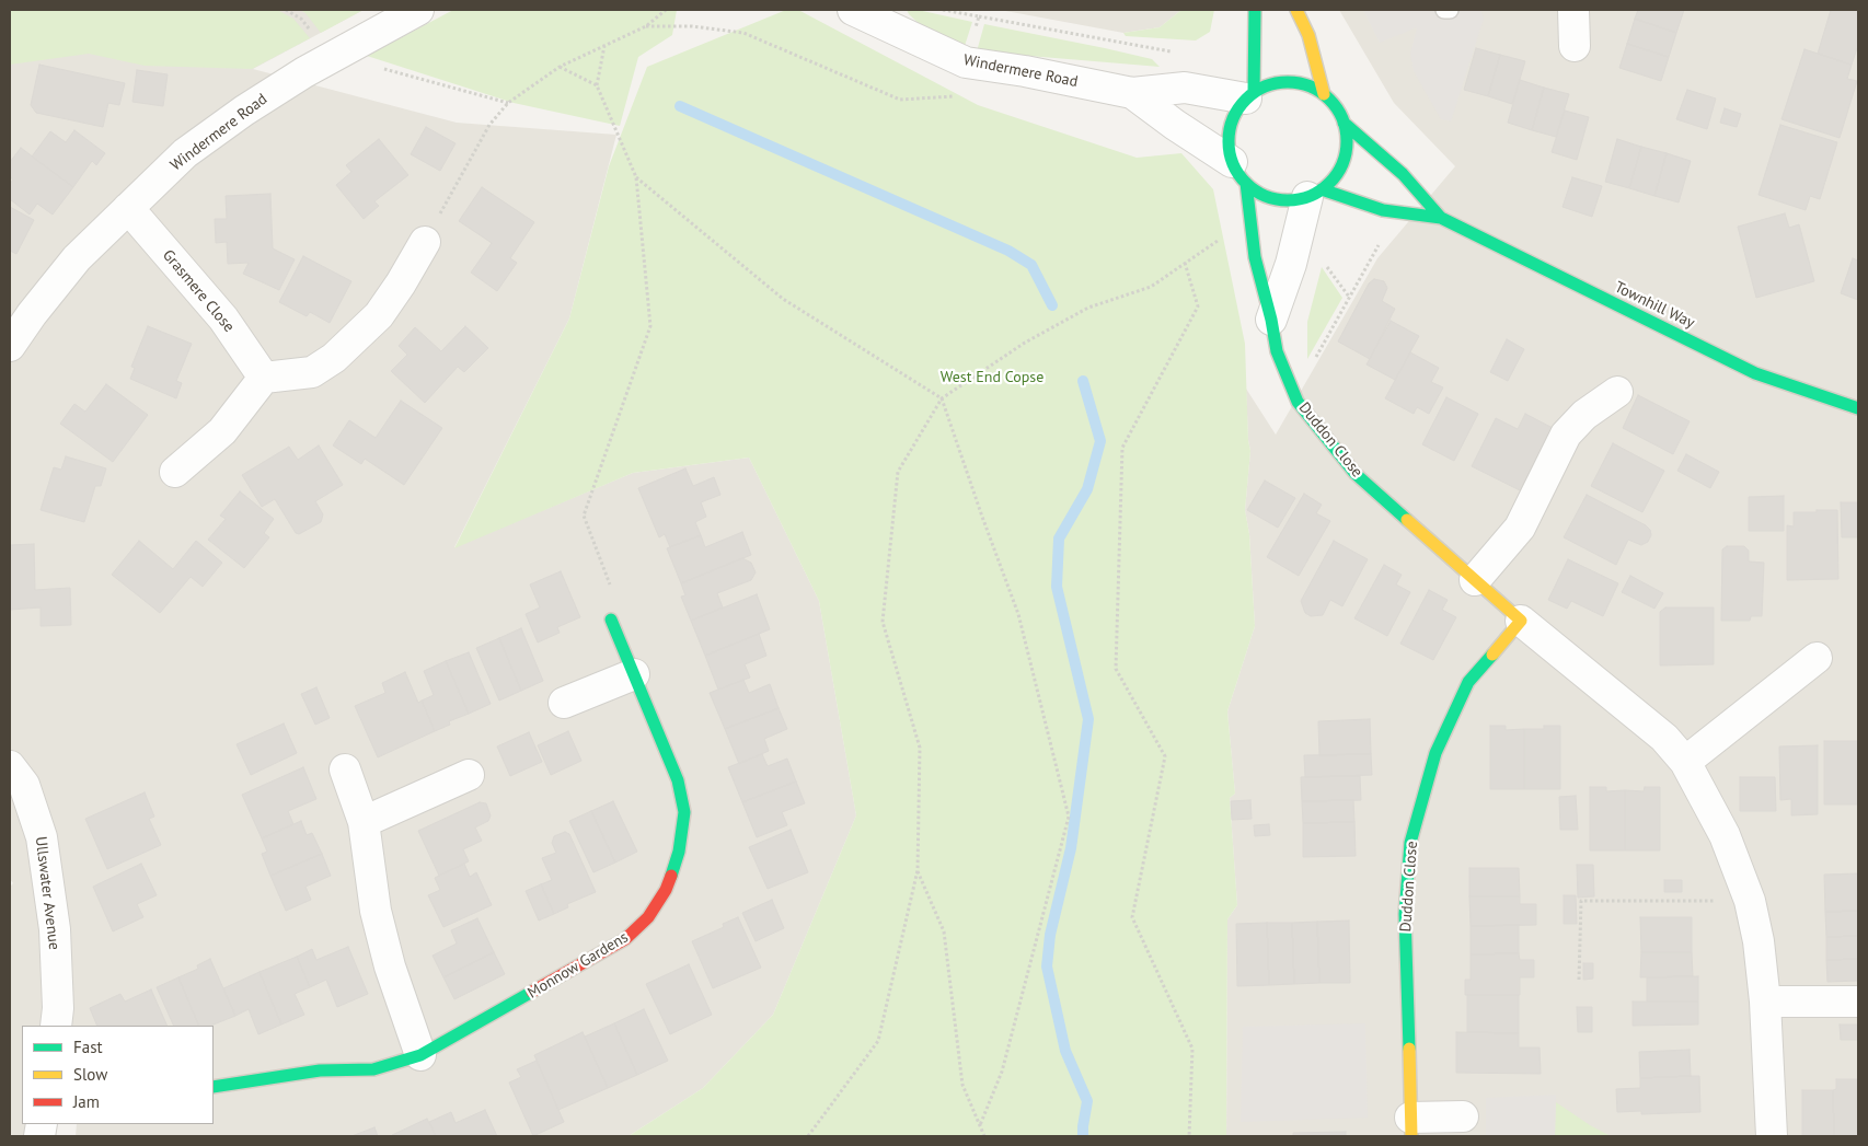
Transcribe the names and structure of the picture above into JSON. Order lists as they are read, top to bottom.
{
  "streets": {
    "street": [
      "Windermere Road",
      "Grasmere Close",
      "Townhill Way",
      "Duddon Close",
      "Ullswater Avenue",
      "Monnow Gardens"
    ]
  },
  "crossings": [
    ["Windermere Road", "Grasmere Close"],
    ["Windermere Road", "Townhill Way"],
    ["Windermere Road", "Duddon Close"],
    ["Townhill Way", "Duddon Close"]
  ],
  "parks": ["West End Copse"],
  "legend": ["Fast", "Slow", "Jam"]
}
